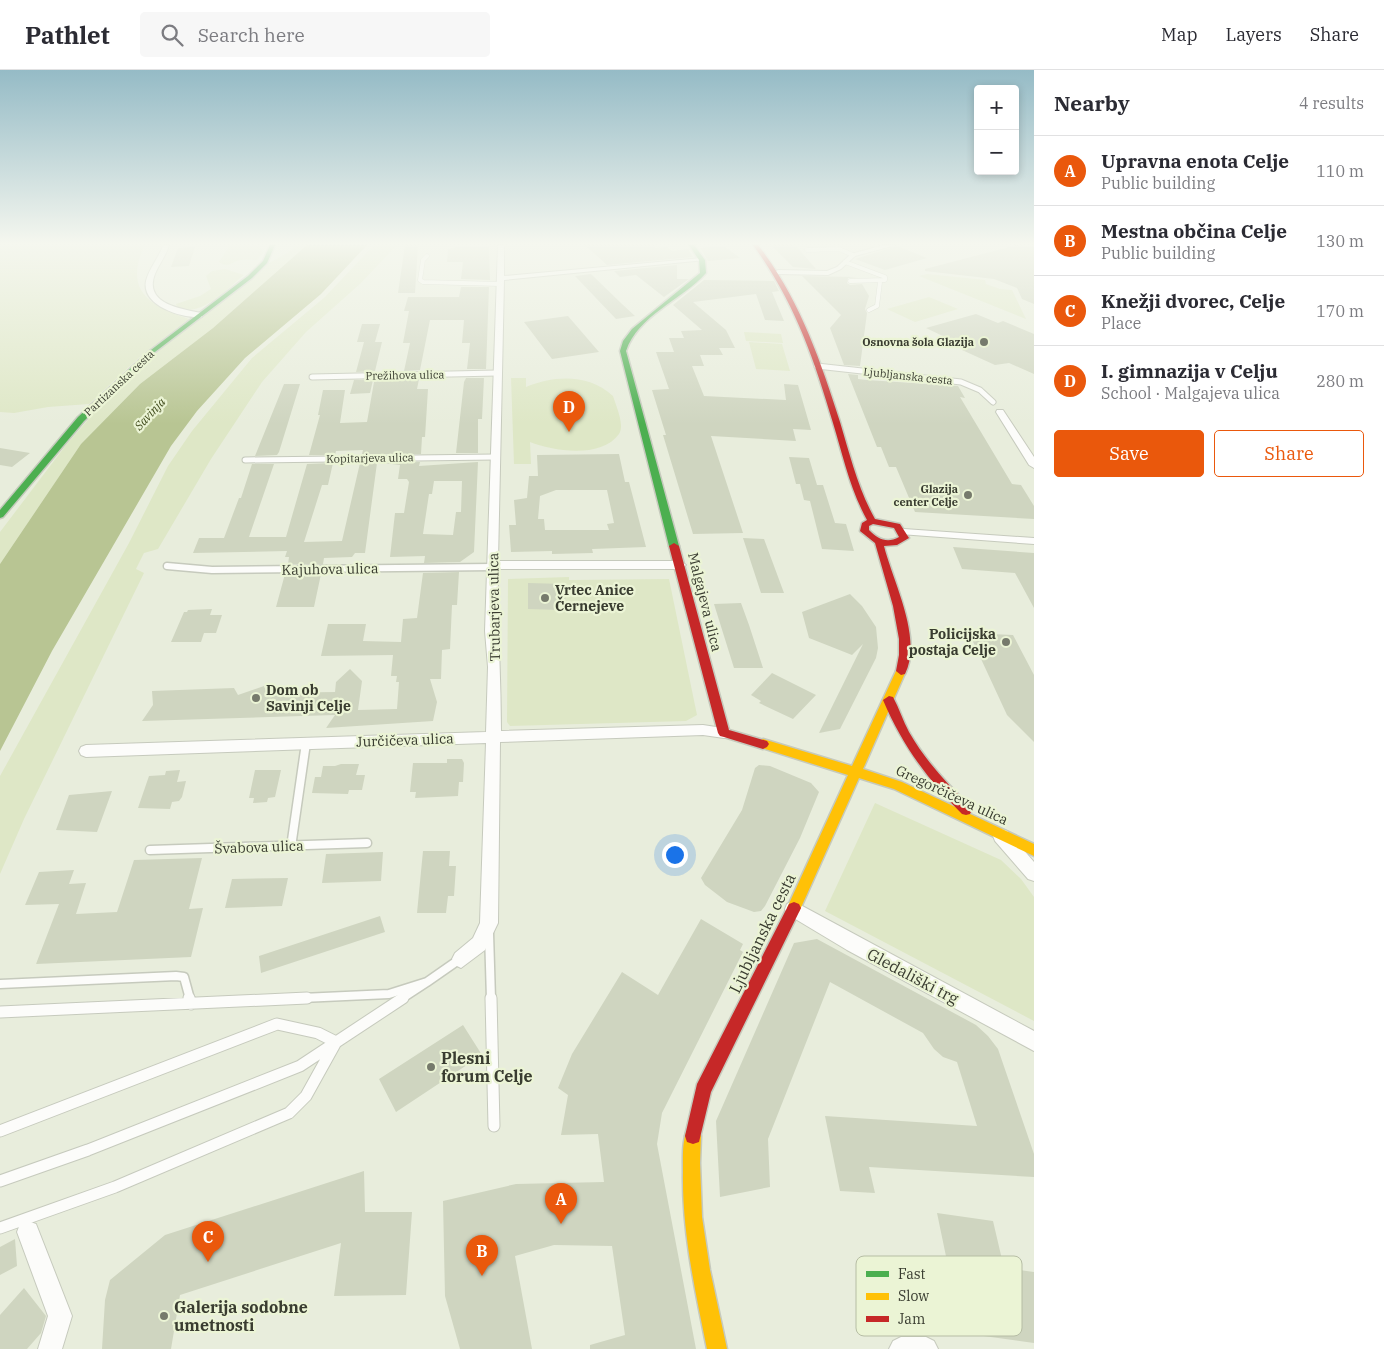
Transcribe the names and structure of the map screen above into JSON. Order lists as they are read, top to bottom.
{
  "streets": {
    "street": [
      "Ljubljanska cesta",
      "Partizanska cesta",
      "Kajuhova ulica",
      "Malgajeva ulica",
      "Trubarjeva ulica",
      "Jurčičeva ulica",
      "Gregorčičeva ulica",
      "Gledališki trg"
    ],
    "lane": ["Prežihova ulica", "Kopitarjeva ulica", "Švabova ulica"]
  },
  "crossings": [
    ["Prežihova ulica", "Trubarjeva ulica"],
    ["Ljubljanska cesta", "Gregorčičeva ulica"],
    ["Ljubljanska cesta", "Gledališki trg"],
    ["Kopitarjeva ulica", "Trubarjeva ulica"],
    ["Kajuhova ulica", "Malgajeva ulica"],
    ["Kajuhova ulica", "Trubarjeva ulica"],
    ["Malgajeva ulica", "Jurčičeva ulica"],
    ["Trubarjeva ulica", "Jurčičeva ulica"]
  ],
  "water": ["Savinja"],
  "places": [
    "Osnovna šola Glazija",
    "Glazija center Celje",
    "Vrtec Anice Černejeve",
    "Policijska postaja Celje",
    "Dom ob Savinji Celje",
    "Plesni forum Celje",
    "Galerija sodobne umetnosti"
  ],
  "legend": ["Fast", "Slow", "Jam"],
  "page": {
    "header": "Pathlet",
    "search": "Search here",
    "nav": ["Map", "Layers", "Share"],
    "heading": ["Nearby", "4 results"],
    "map_buttons": ["+", "−"],
    "list": [
      {
        "mark": "A",
        "name": "Upravna enota Celje",
        "note": "Public building",
        "value": "110 m"
      },
      {
        "mark": "B",
        "name": "Mestna občina Celje",
        "note": "Public building",
        "value": "130 m"
      },
      {
        "mark": "C",
        "name": "Knežji dvorec, Celje",
        "note": "Place",
        "value": "170 m"
      },
      {
        "mark": "D",
        "name": "I. gimnazija v Celju",
        "note": "School · Malgajeva ulica",
        "value": "280 m"
      }
    ],
    "pins": [
      "D",
      "A",
      "C",
      "B"
    ],
    "buttons": ["Save", "Share"]
  }
}
